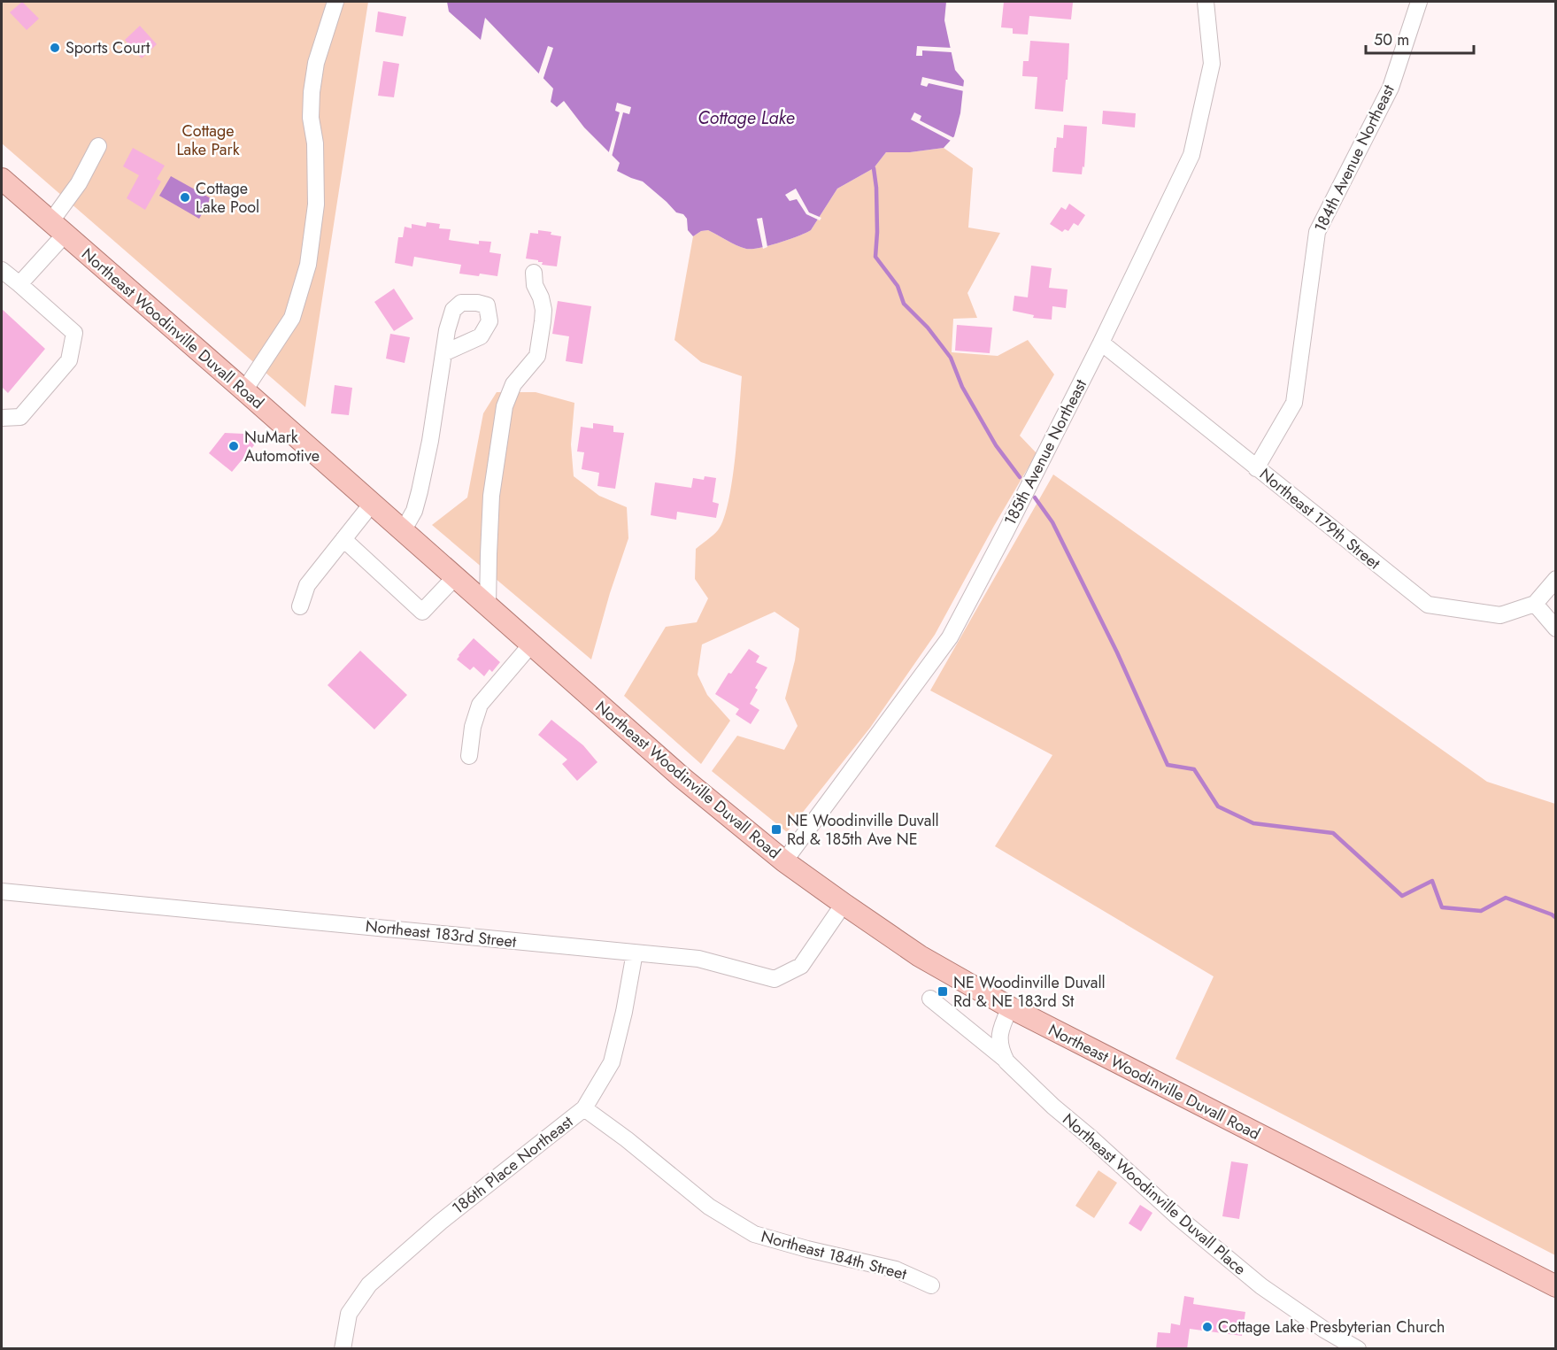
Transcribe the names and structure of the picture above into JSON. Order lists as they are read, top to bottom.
{
  "streets": {
    "main road": ["Northeast Woodinville Duvall Road"],
    "street": [
      "184th Avenue Northeast",
      "185th Avenue Northeast",
      "Northeast 179th Street",
      "Northeast 183rd Street",
      "186th Place Northeast",
      "Northeast Woodinville Duvall Place",
      "Northeast 184th Street"
    ]
  },
  "crossings": [
    ["184th Avenue Northeast", "Northeast 179th Street"],
    ["Northeast Woodinville Duvall Road", "185th Avenue Northeast"],
    ["Northeast Woodinville Duvall Road", "Northeast 183rd Street"],
    ["185th Avenue Northeast", "Northeast 179th Street"],
    ["Northeast 183rd Street", "186th Place Northeast"],
    ["186th Place Northeast", "Northeast 184th Street"]
  ],
  "water": ["Cottage Lake"],
  "parks": ["Cottage Lake Park"],
  "places": {
    "other": [
      "Sports Court",
      "Cottage Lake Pool",
      "NuMark Automotive",
      "Cottage Lake Presbyterian Church"
    ],
    "transit": ["NE Woodinville Duvall Rd & 185th Ave NE", "NE Woodinville Duvall Rd & NE 183rd St"]
  },
  "scale_bar": "50 m"
}
